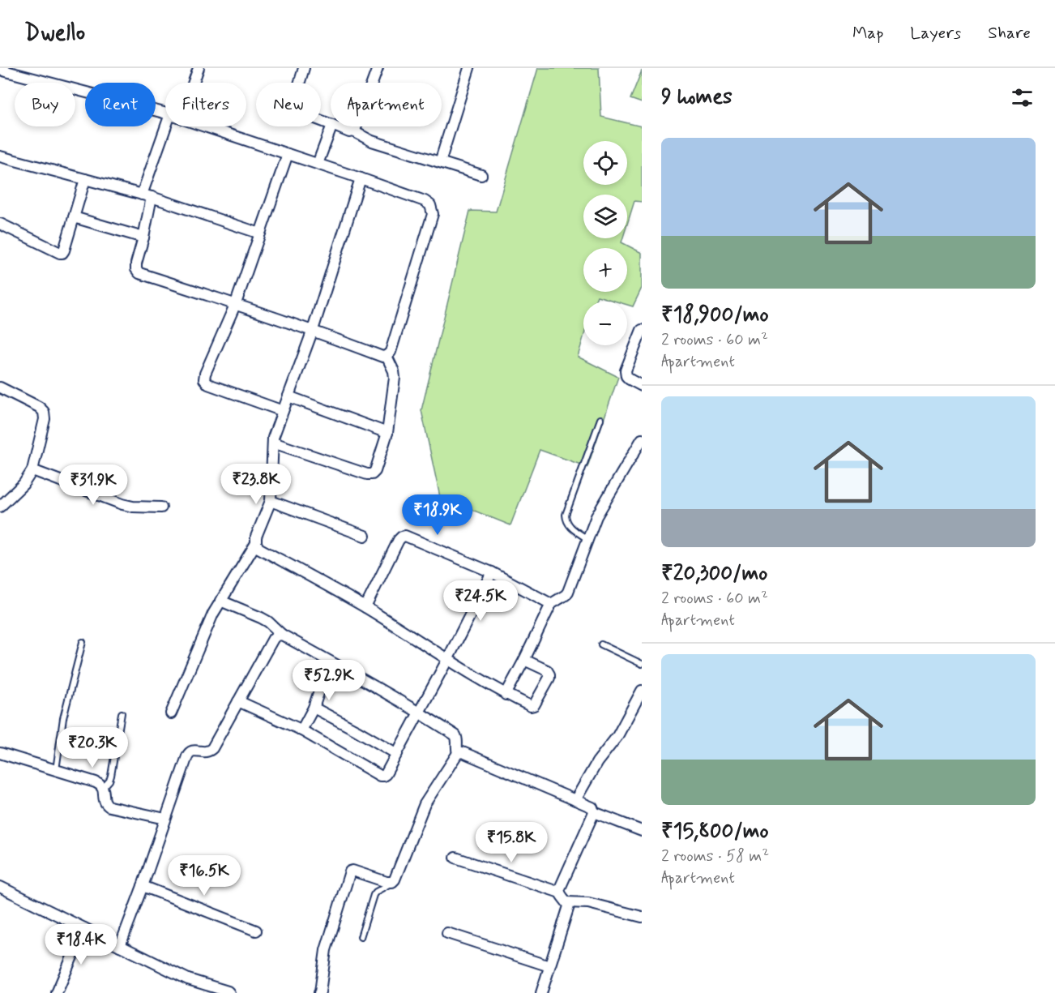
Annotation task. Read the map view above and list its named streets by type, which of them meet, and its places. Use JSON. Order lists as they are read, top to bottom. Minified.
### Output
{"page":{"header":"Dwello","nav":["Map","Layers","Share"],"heading":"9 homes","chip":["Buy","Rent","Filters","New","Apartment"],"list":[{"name":"₹18,900/mo","note":"2 rooms · 60 m² · Apartment"},{"name":"₹20,300/mo","note":"2 rooms · 60 m² · Apartment"},{"name":"₹15,800/mo","note":"2 rooms · 58 m² · Apartment"}],"map_buttons":["+","−"],"price":["₹23.8K","₹31.9K","₹18.9K","₹24.5K","₹52.9K","₹20.3K","₹15.8K","₹16.5K","₹18.4K"]}}
